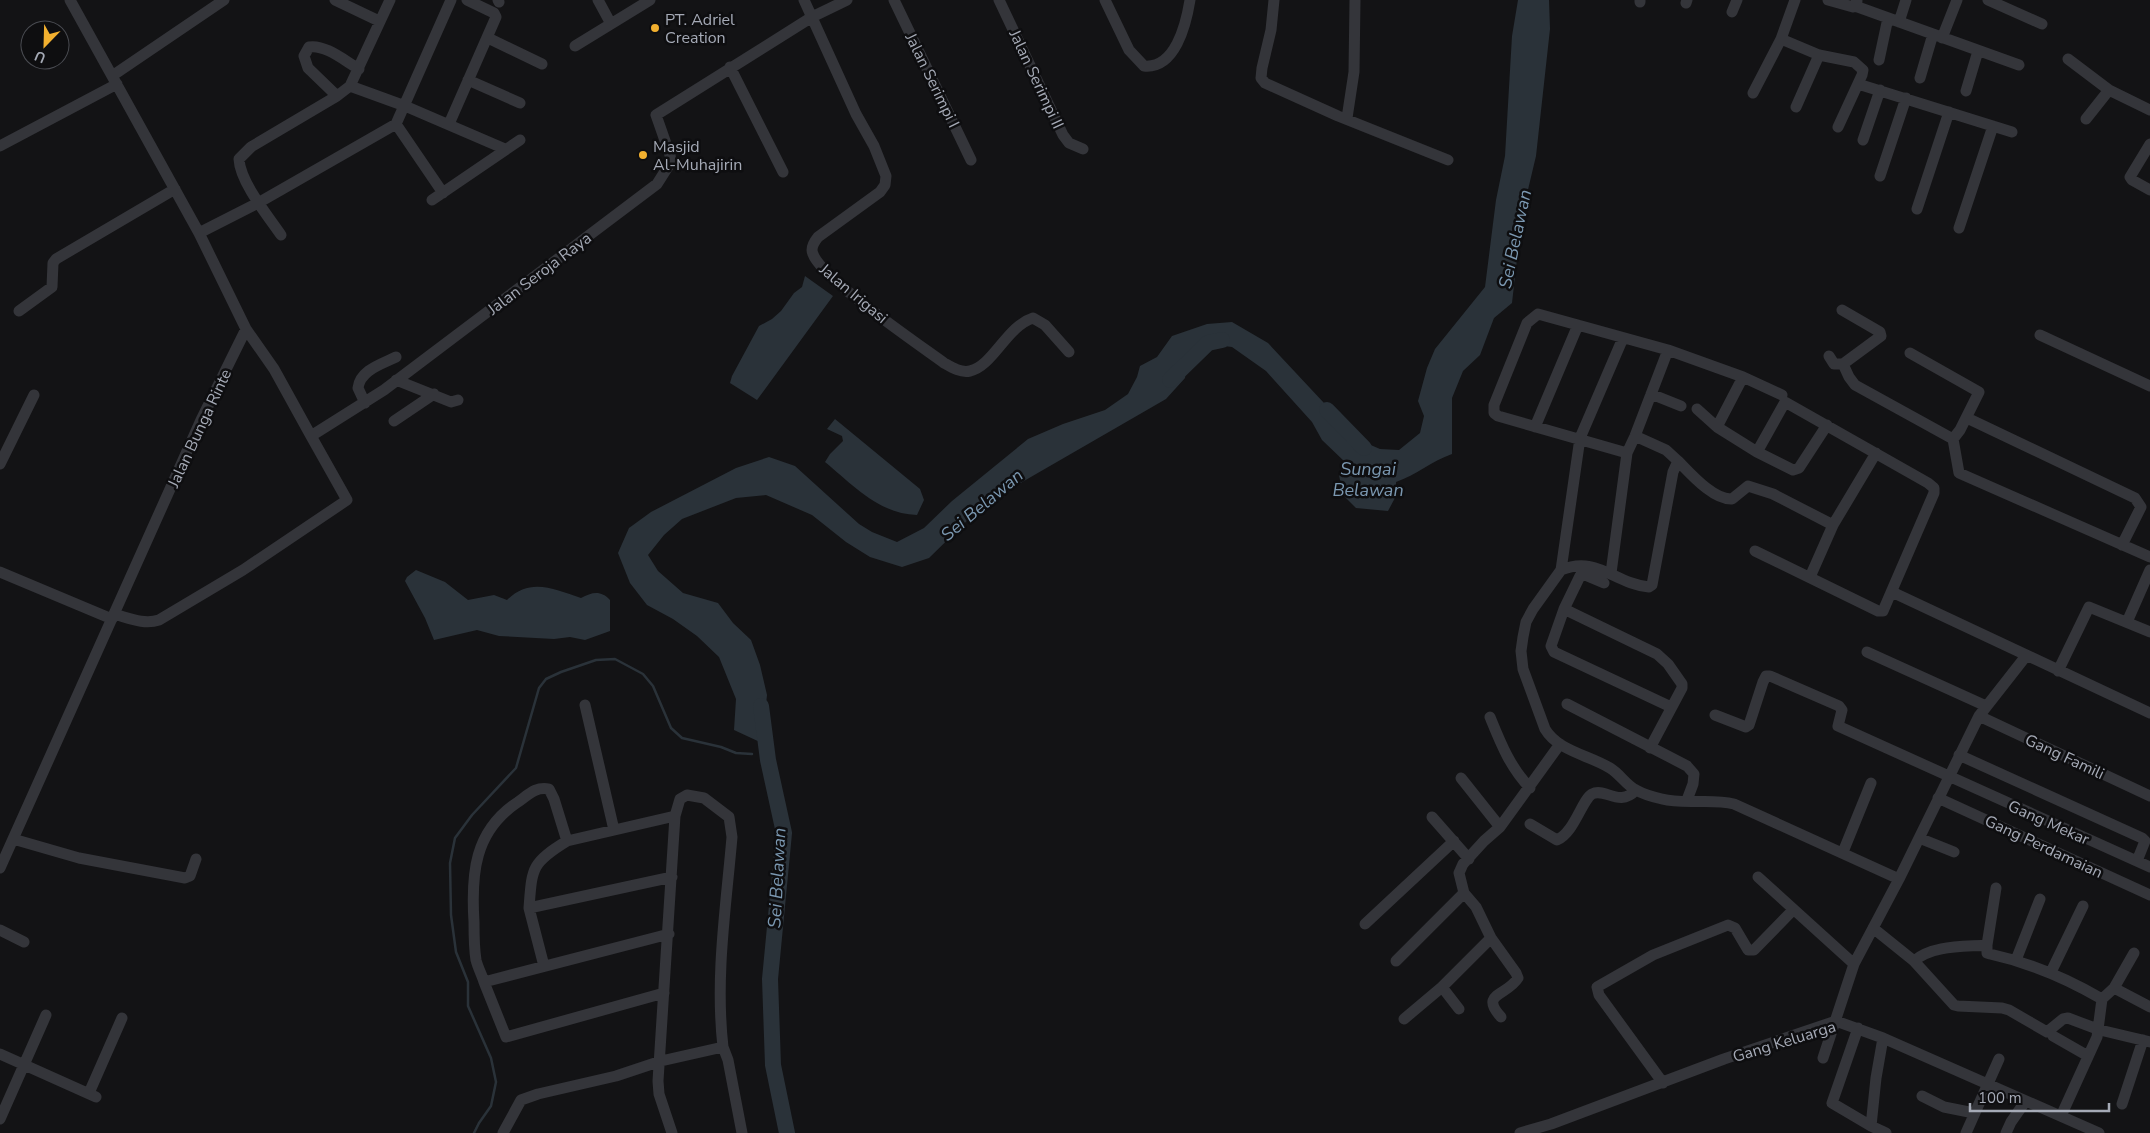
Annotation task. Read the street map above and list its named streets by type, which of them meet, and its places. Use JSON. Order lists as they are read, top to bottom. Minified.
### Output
{"streets":{"street":["Jalan Serimpi II","Jalan Serimpi I","Jalan Seroja Raya","Jalan Irigasi","Jalan Bunga Rinte","Gang Famili","Gang Mekar","Gang Perdamaian","Gang Keluarga"]},"crossings":[["Jalan Seroja Raya","Jalan Irigasi"]],"water":["Sei Belawan","Sungai Belawan"],"places":["PT. Adriel Creation","Masjid Al-Muhajirin"],"scale_bar":"100 m","north":"bottom left"}
